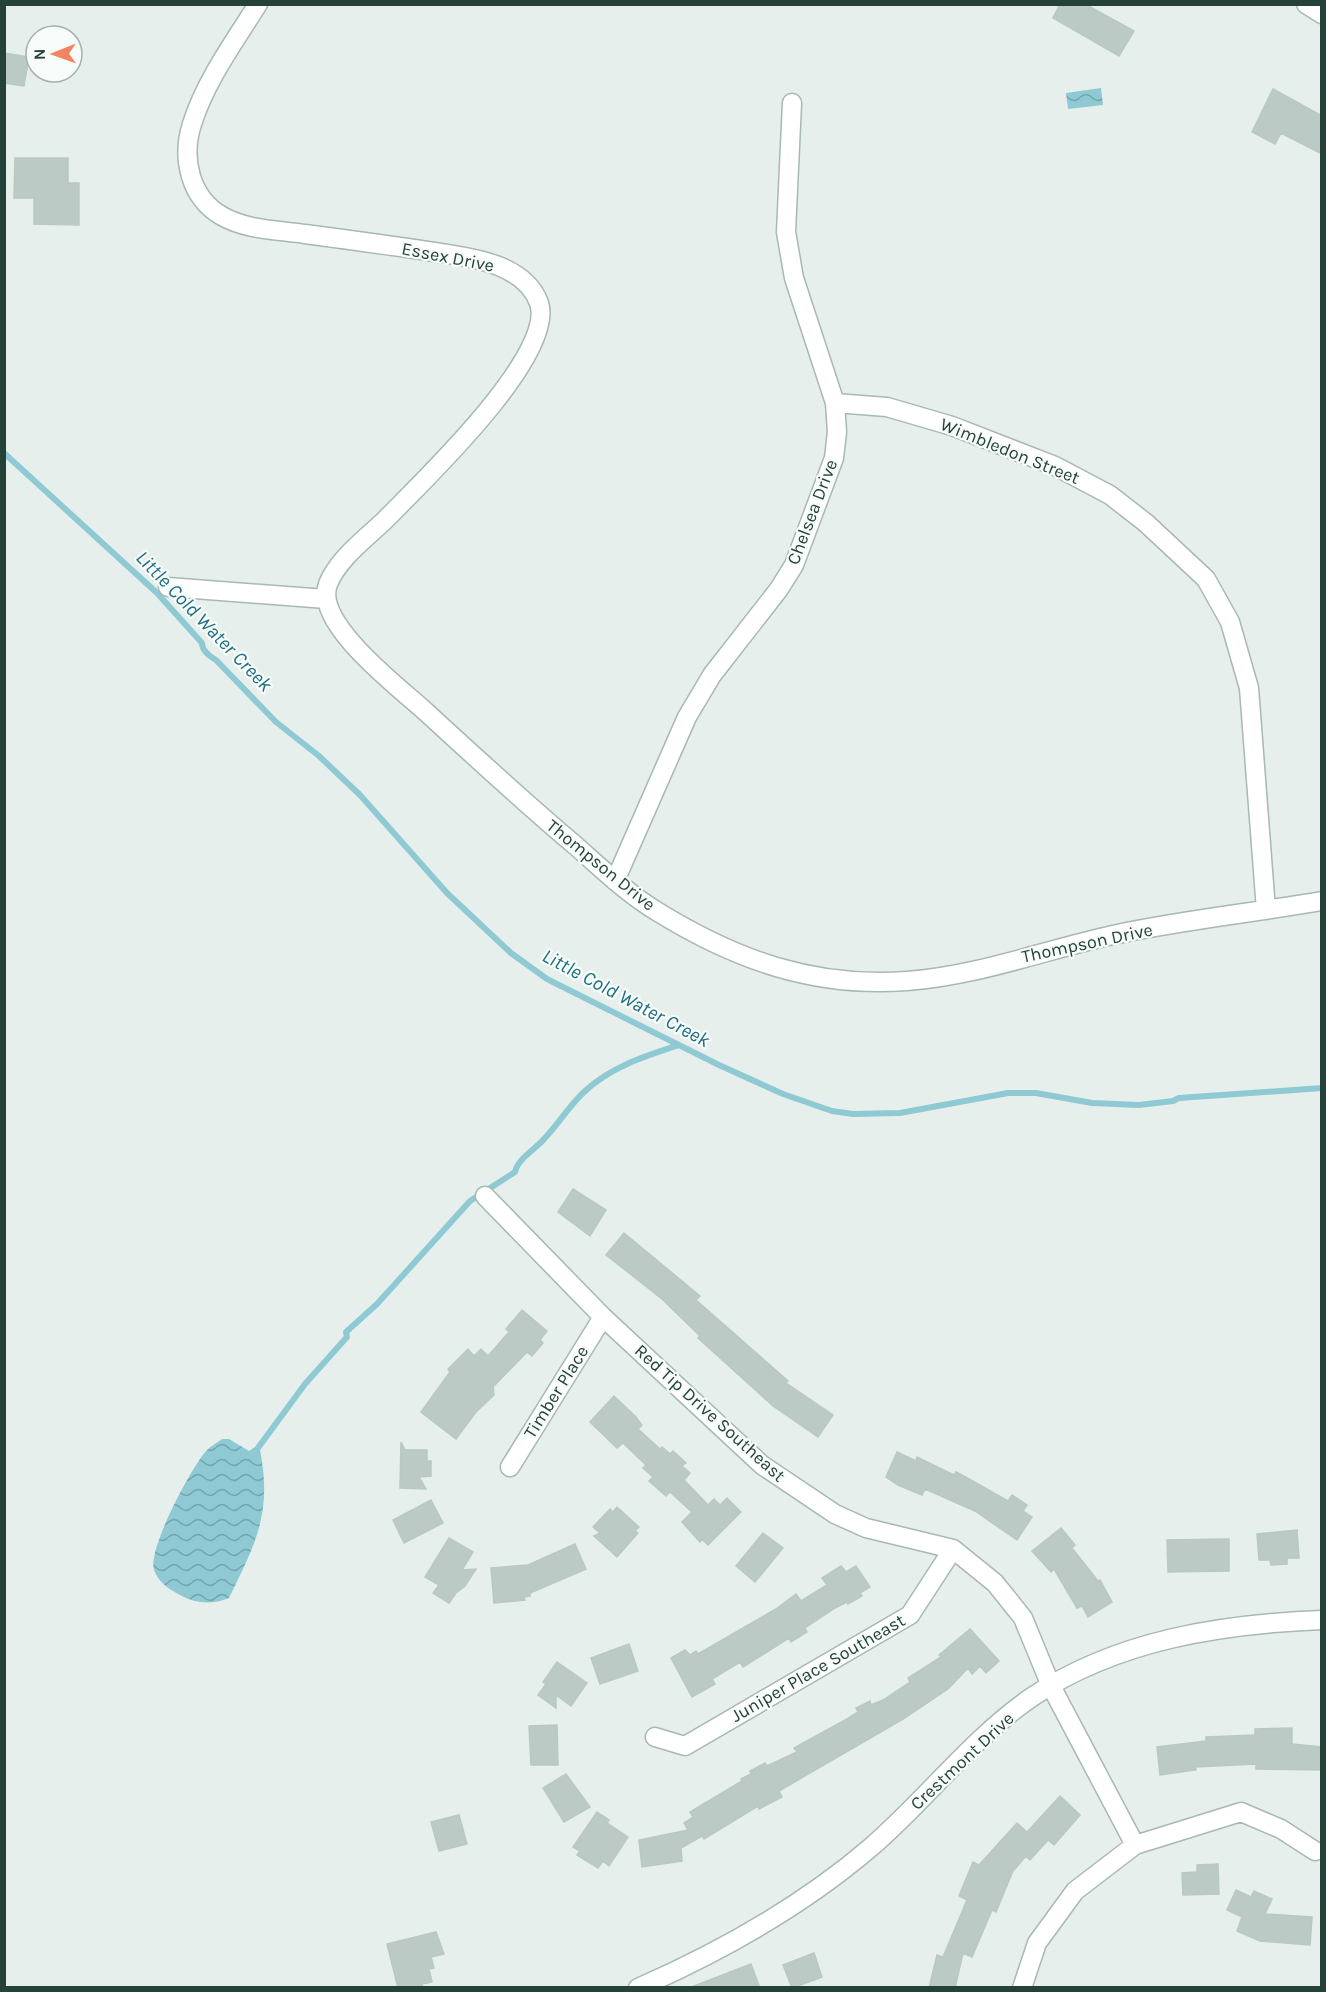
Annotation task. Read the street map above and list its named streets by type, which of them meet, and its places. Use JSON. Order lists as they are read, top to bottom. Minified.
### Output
{"streets":{"street":["Essex Drive","Wimbledon Street","Chelsea Drive","Thompson Drive","Timber Place","Red Tip Drive Southeast","Juniper Place Southeast","Crestmont Drive"]},"crossings":[["Essex Drive","Thompson Drive"],["Wimbledon Street","Chelsea Drive"],["Wimbledon Street","Thompson Drive"],["Chelsea Drive","Thompson Drive"],["Timber Place","Red Tip Drive Southeast"],["Red Tip Drive Southeast","Juniper Place Southeast"],["Red Tip Drive Southeast","Crestmont Drive"]],"water":["Little Cold Water Creek"],"north":"left"}
